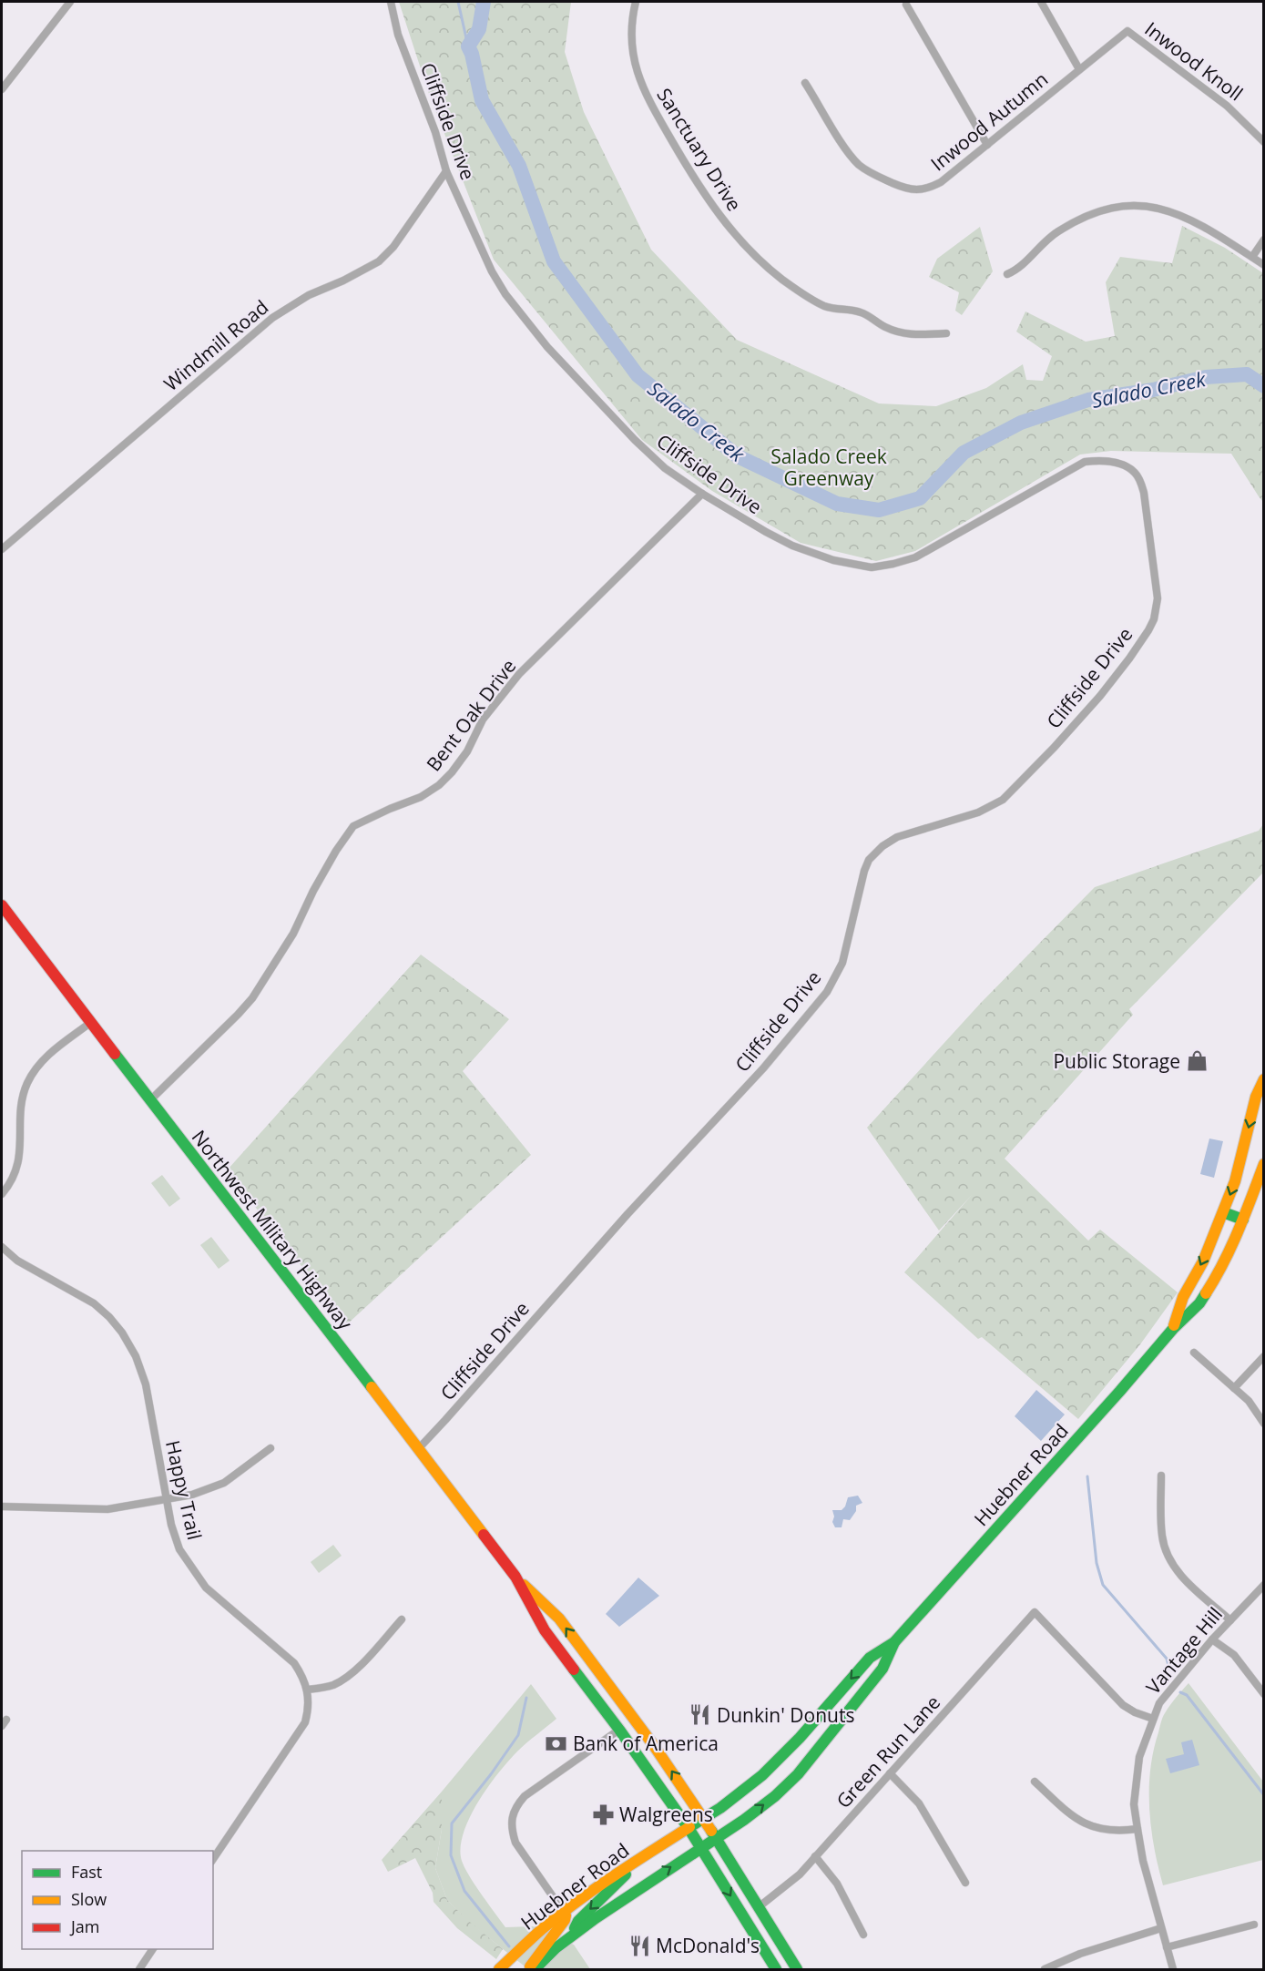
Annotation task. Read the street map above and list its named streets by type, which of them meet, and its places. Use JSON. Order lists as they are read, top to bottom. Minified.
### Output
{"streets":{"main road":["Northwest Military Highway","Huebner Road"],"street":["Inwood Knoll","Cliffside Drive","Inwood Autumn","Sanctuary Drive","Windmill Road","Bent Oak Drive","Happy Trail","Vantage Hill","Green Run Lane"]},"crossings":[["Inwood Knoll","Inwood Autumn"],["Cliffside Drive","Windmill Road"],["Cliffside Drive","Bent Oak Drive"],["Cliffside Drive","Northwest Military Highway"],["Bent Oak Drive","Northwest Military Highway"],["Northwest Military Highway","Huebner Road"],["Northwest Military Highway","Green Run Lane"],["Vantage Hill","Green Run Lane"]],"water":["Salado Creek"],"parks":["Salado Creek Greenway"],"places":{"shop":["Public Storage"],"restaurant":["Dunkin' Donuts","McDonald's"],"bank":["Bank of America"],"pharmacy":["Walgreens"]},"legend":["Fast","Slow","Jam"]}
